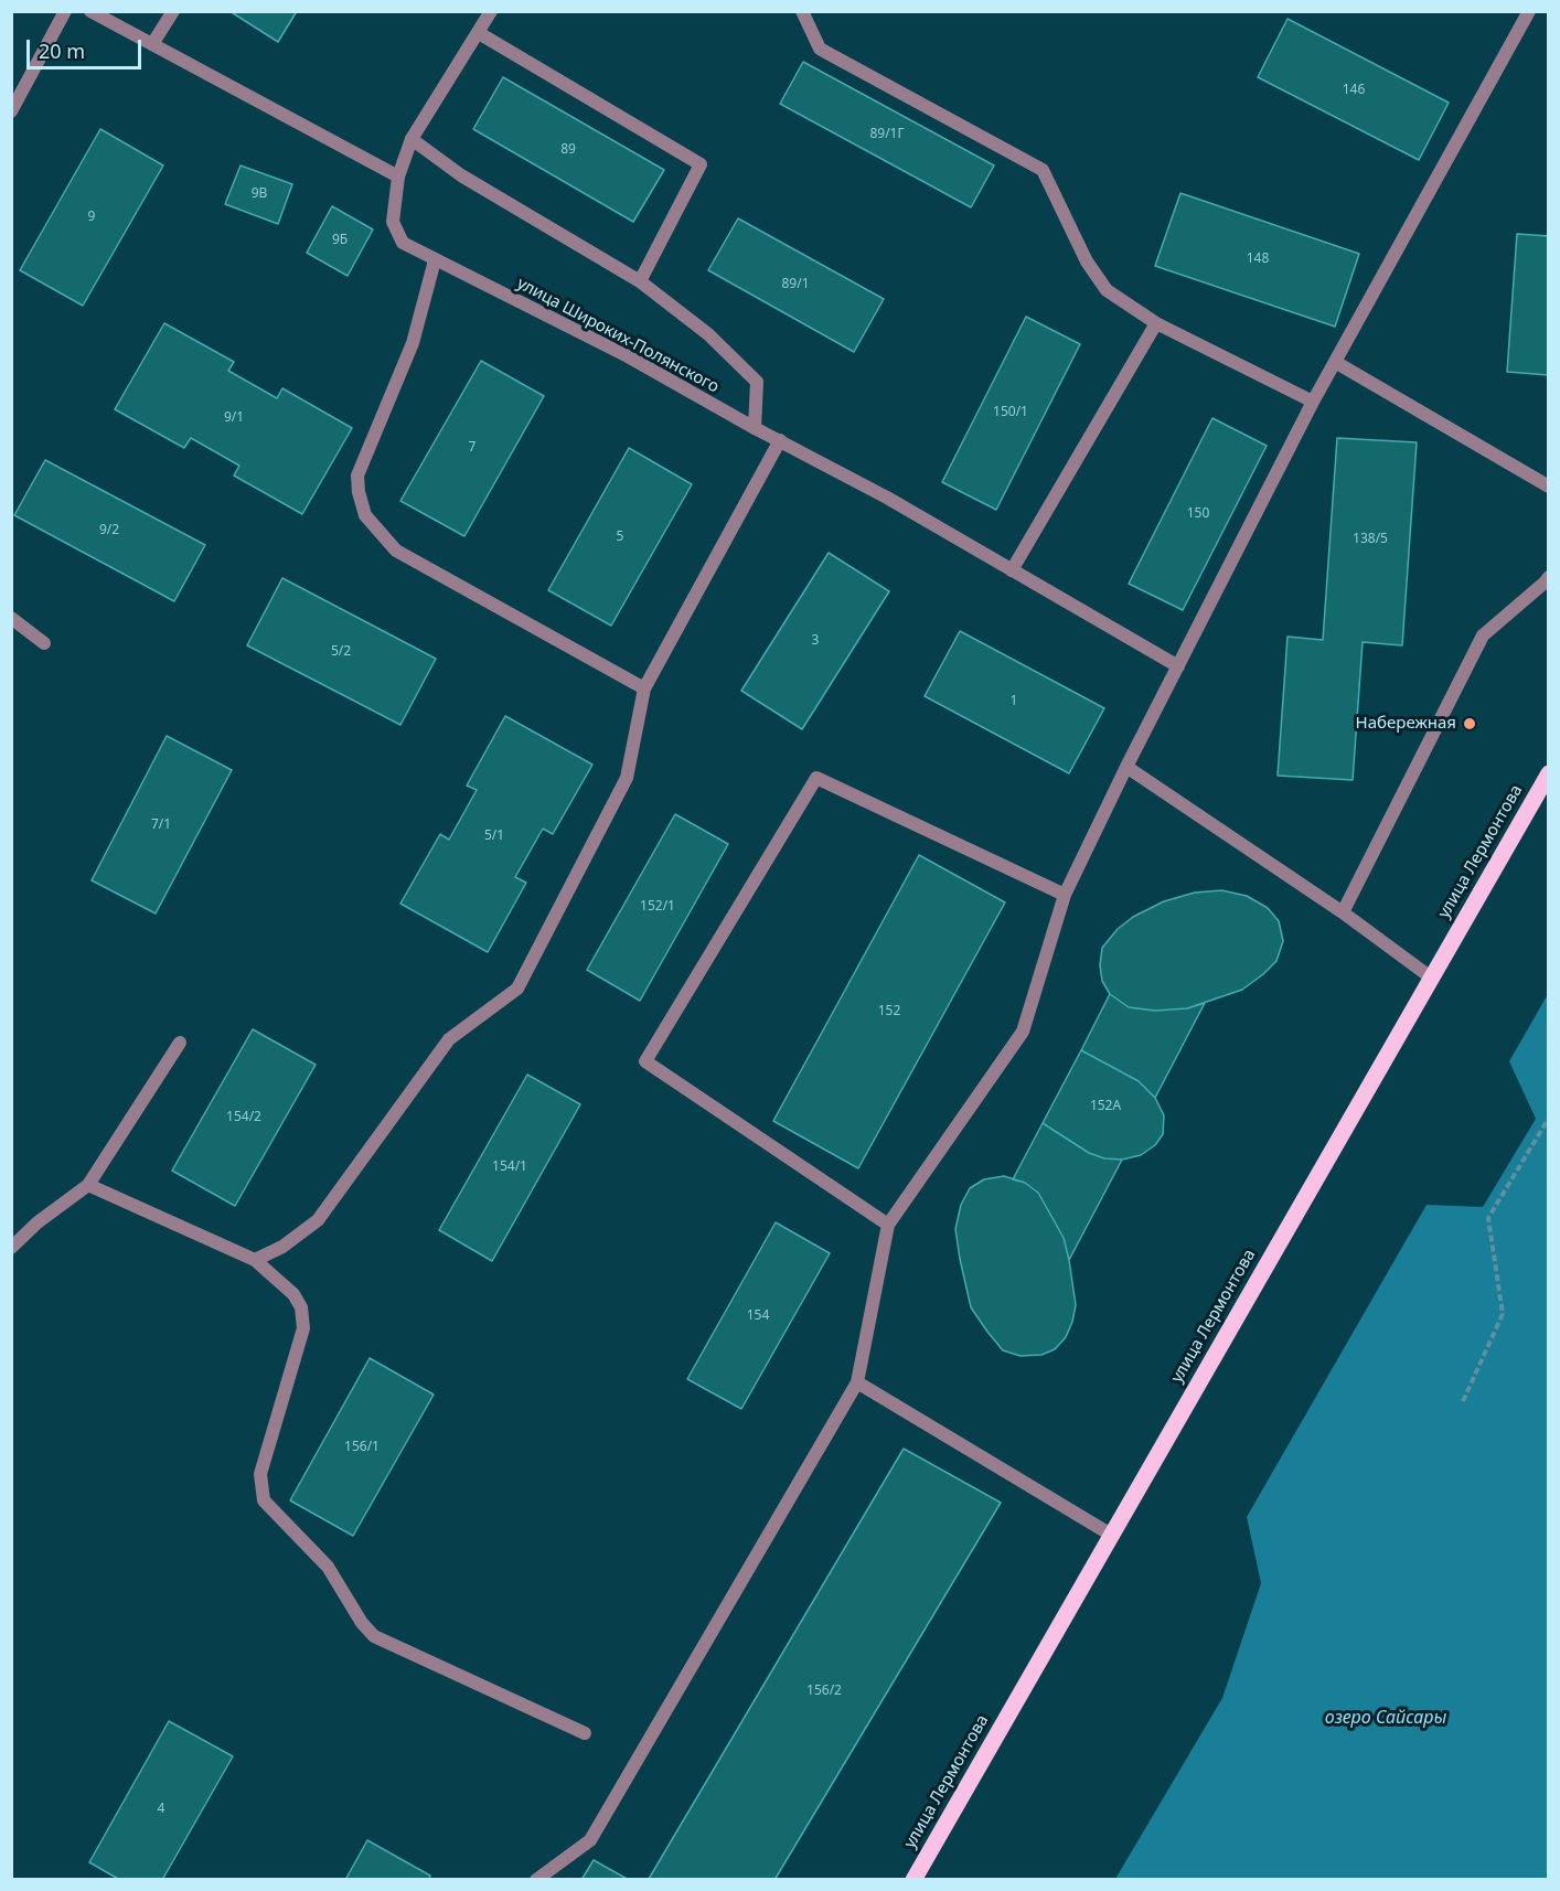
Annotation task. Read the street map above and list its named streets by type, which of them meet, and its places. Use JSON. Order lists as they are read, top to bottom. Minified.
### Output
{"streets":{"main road":["улица Лермонтова"],"street":["улица Широких-Полянского"]},"water":["озеро Сайсары"],"places":["Набережная"],"house_numbers":["146","89/1Г","89","9В","9","9Б","148","89/1","150/1","9/1","7","150","9/2","5","138/5","3","5/2","1","7/1","5/1","152/1","152","152А","154/2","154/1","154","156/1","156/2","4"],"scale_bar":"20 m"}
